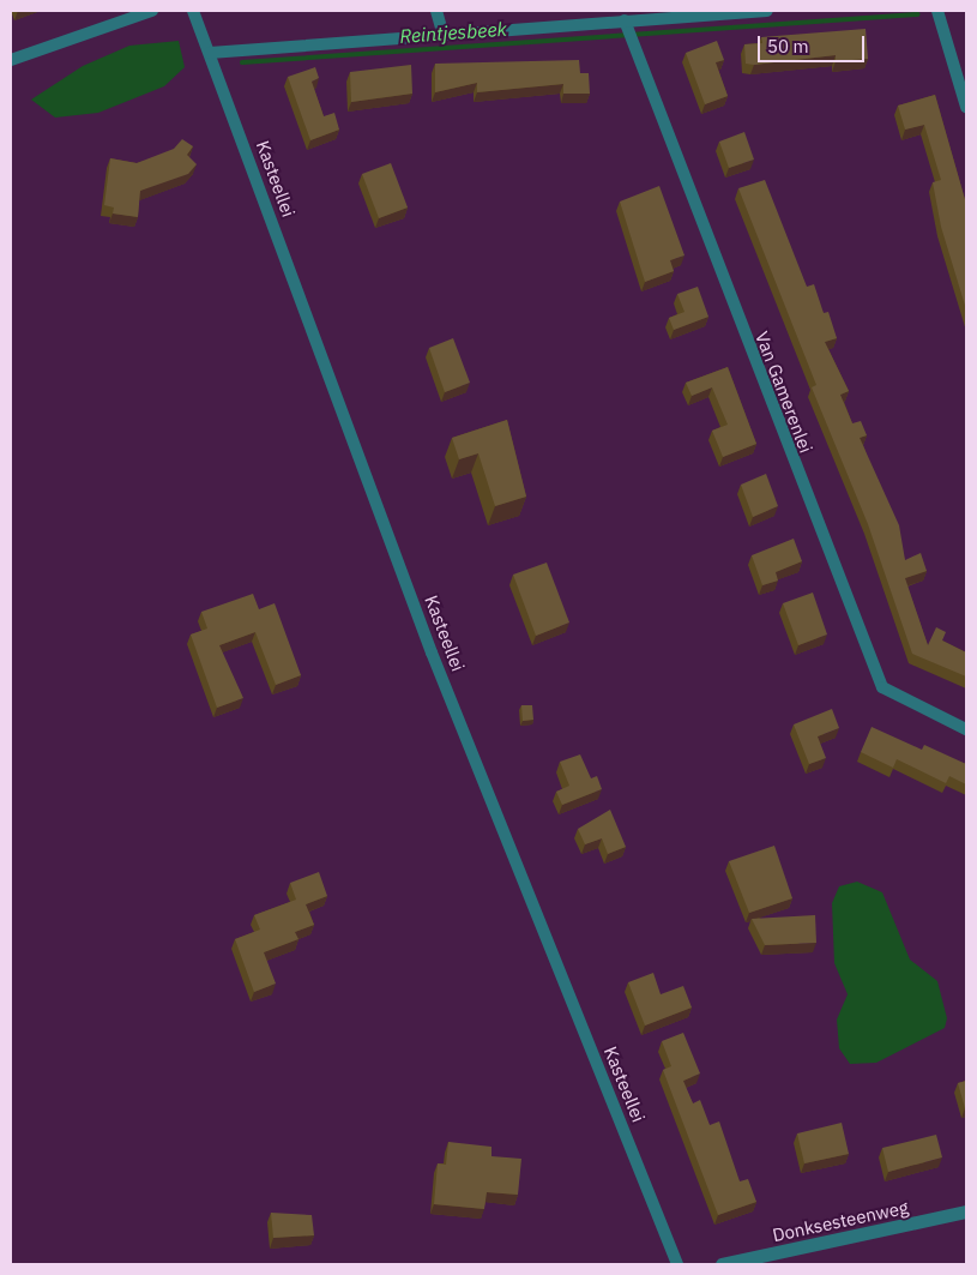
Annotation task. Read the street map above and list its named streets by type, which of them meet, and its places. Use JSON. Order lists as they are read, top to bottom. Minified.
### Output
{"streets":{"street":["Kasteellei","Van Gamerenlei","Donksesteenweg"]},"water":["Reintjesbeek"],"scale_bar":"50 m"}
